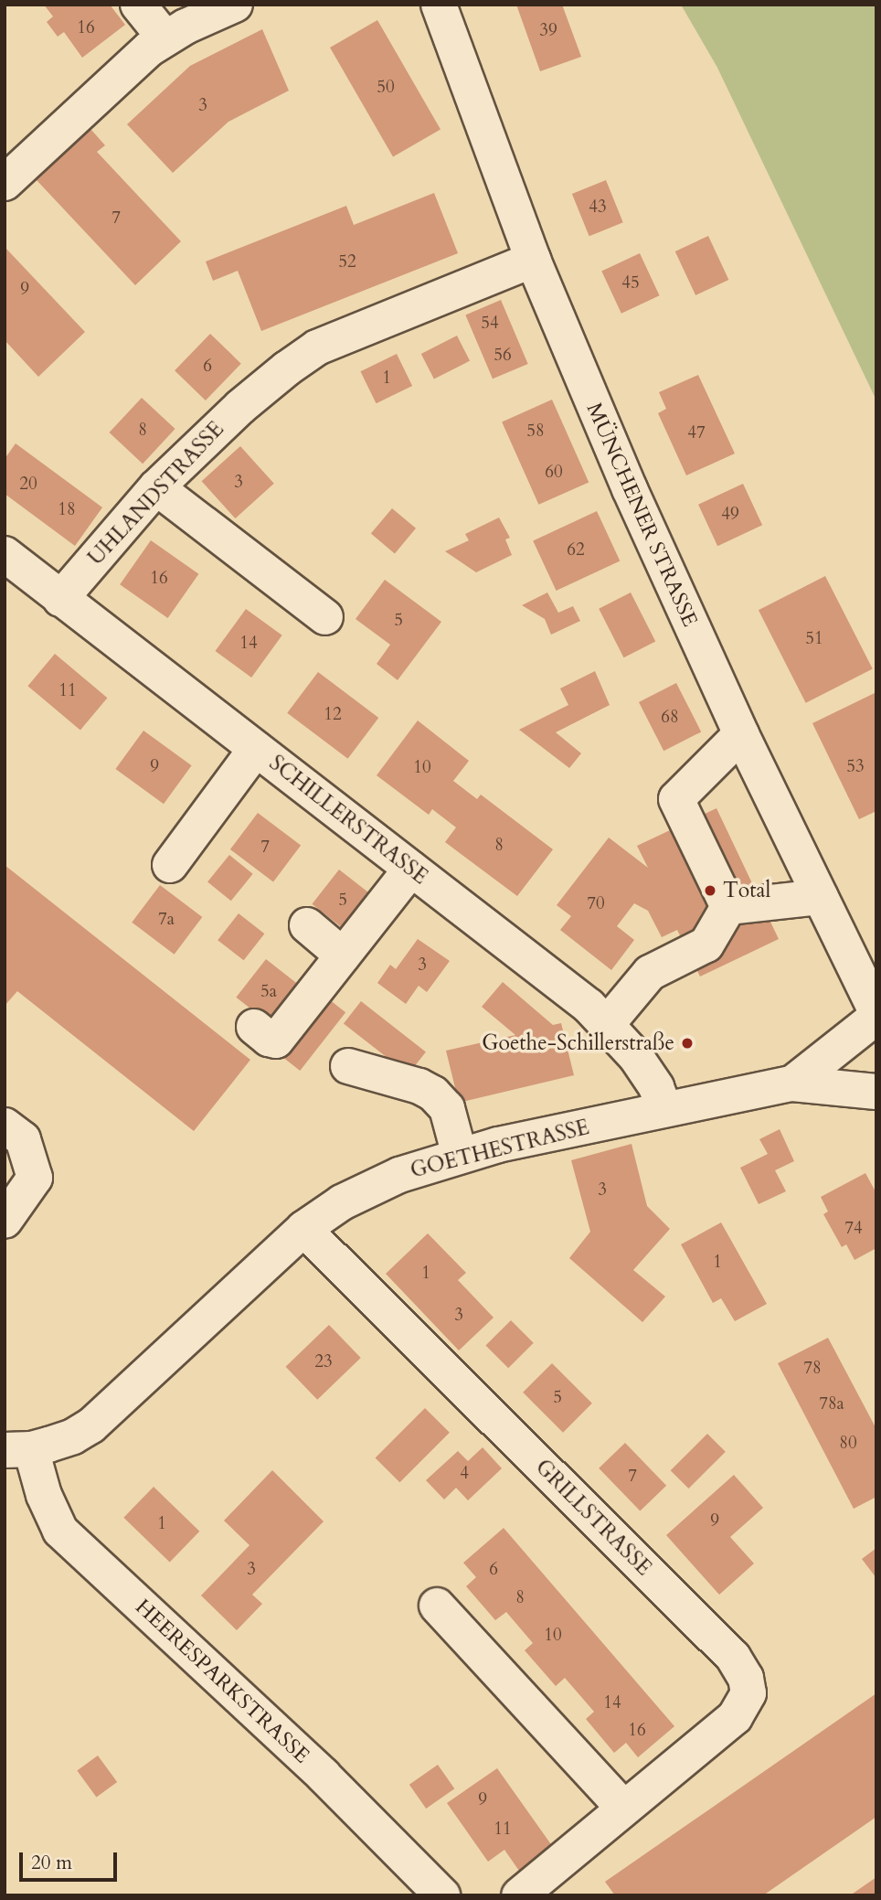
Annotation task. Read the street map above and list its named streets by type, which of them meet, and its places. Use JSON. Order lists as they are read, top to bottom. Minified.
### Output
{"streets":{"street":["UHLANDSTRASSE","MÜNCHENER STRASSE","SCHILLERSTRASSE","GOETHESTRASSE","GRILLSTRASSE","HEERESPARKSTRASSE"]},"crossings":[["UHLANDSTRASSE","MÜNCHENER STRASSE"],["UHLANDSTRASSE","SCHILLERSTRASSE"],["SCHILLERSTRASSE","GOETHESTRASSE"],["GOETHESTRASSE","GRILLSTRASSE"],["GOETHESTRASSE","HEERESPARKSTRASSE"]],"places":["Total","Goethe-Schillerstraße"],"house_numbers":["16","39","50","3","43","7","52","45","9","54","56","6","1","8","58","47","60","3","20","18","49","62","16","5","51","14","11","12","68","9","53","10","8","7","5","70","7a","3","5a","3","74","1","1","3","23","78","5","78a","80","4","7","9","1","3","6","8","10","14","16","9","11"],"scale_bar":"20 m"}
